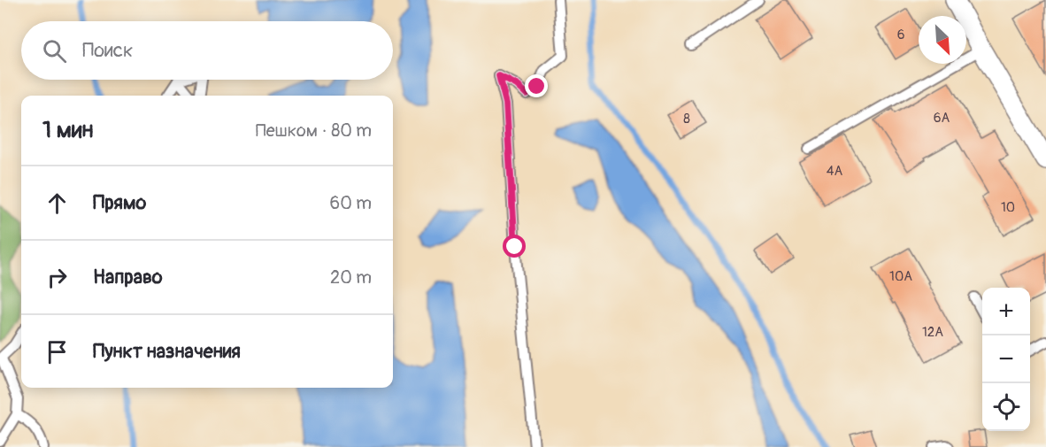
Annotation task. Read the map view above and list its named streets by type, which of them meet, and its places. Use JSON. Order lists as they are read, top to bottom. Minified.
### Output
{"house_numbers":["6","6А","8","4А","10","10А","12А"],"north":"bottom right","page":{"search":"Поиск","heading":["1 мин","Пешком · 80 m"],"list":[["Прямо","60 m"],["Направо","20 m"],"Пункт назначения"],"map_buttons":["+","−"]}}
